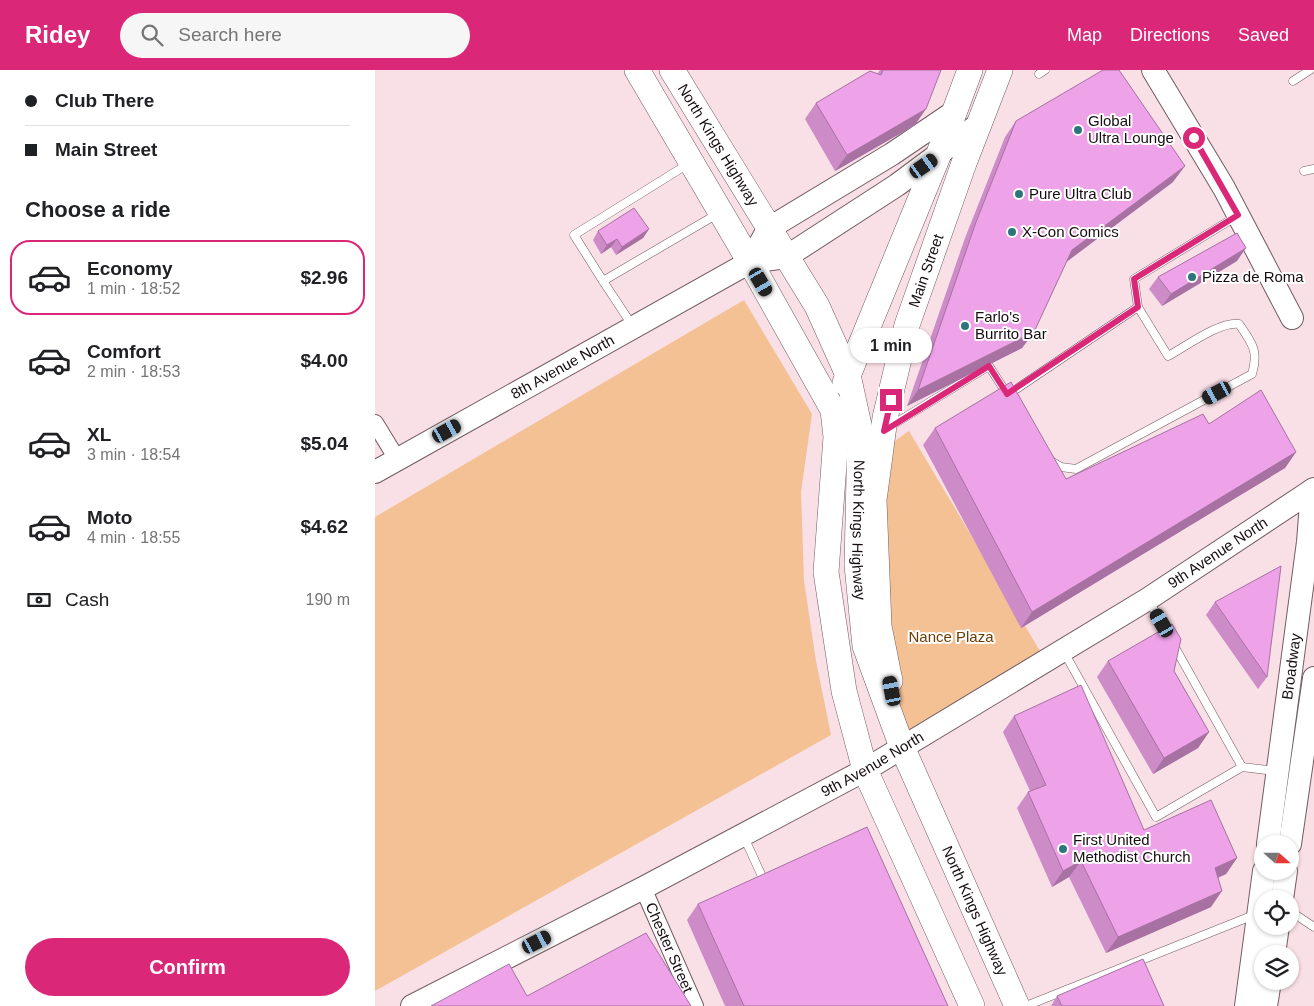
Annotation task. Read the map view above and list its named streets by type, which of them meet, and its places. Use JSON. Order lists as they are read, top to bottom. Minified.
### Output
{"streets":{"main road":["North Kings Highway","Main Street"],"street":["8th Avenue North","9th Avenue North","Broadway","Chester Street"]},"crossings":[["North Kings Highway","Main Street"],["North Kings Highway","8th Avenue North"],["North Kings Highway","9th Avenue North"],["Main Street","9th Avenue North"],["9th Avenue North","Broadway"],["9th Avenue North","Chester Street"]],"parks":["Nance Plaza"],"places":["Global Ultra Lounge","Pure Ultra Club","X-Con Comics","Pizza de Roma","Farlo's Burrito Bar","First United Methodist Church"],"north":"right","page":{"header":"Ridey","search":"Search here","nav":["Map","Directions","Saved"],"banner":["Club There","Main Street"],"heading":"Choose a ride","list":[{"name":"Economy","note":"1 min · 18:52","value":"$2.96"},{"name":"Comfort","note":"2 min · 18:53","value":"$4.00"},{"name":"XL","note":"3 min · 18:54","value":"$5.04"},{"name":"Moto","note":"4 min · 18:55","value":"$4.62"}],"bubble":"1 min","pay":["Cash","190 m"],"buttons":"Confirm"}}
